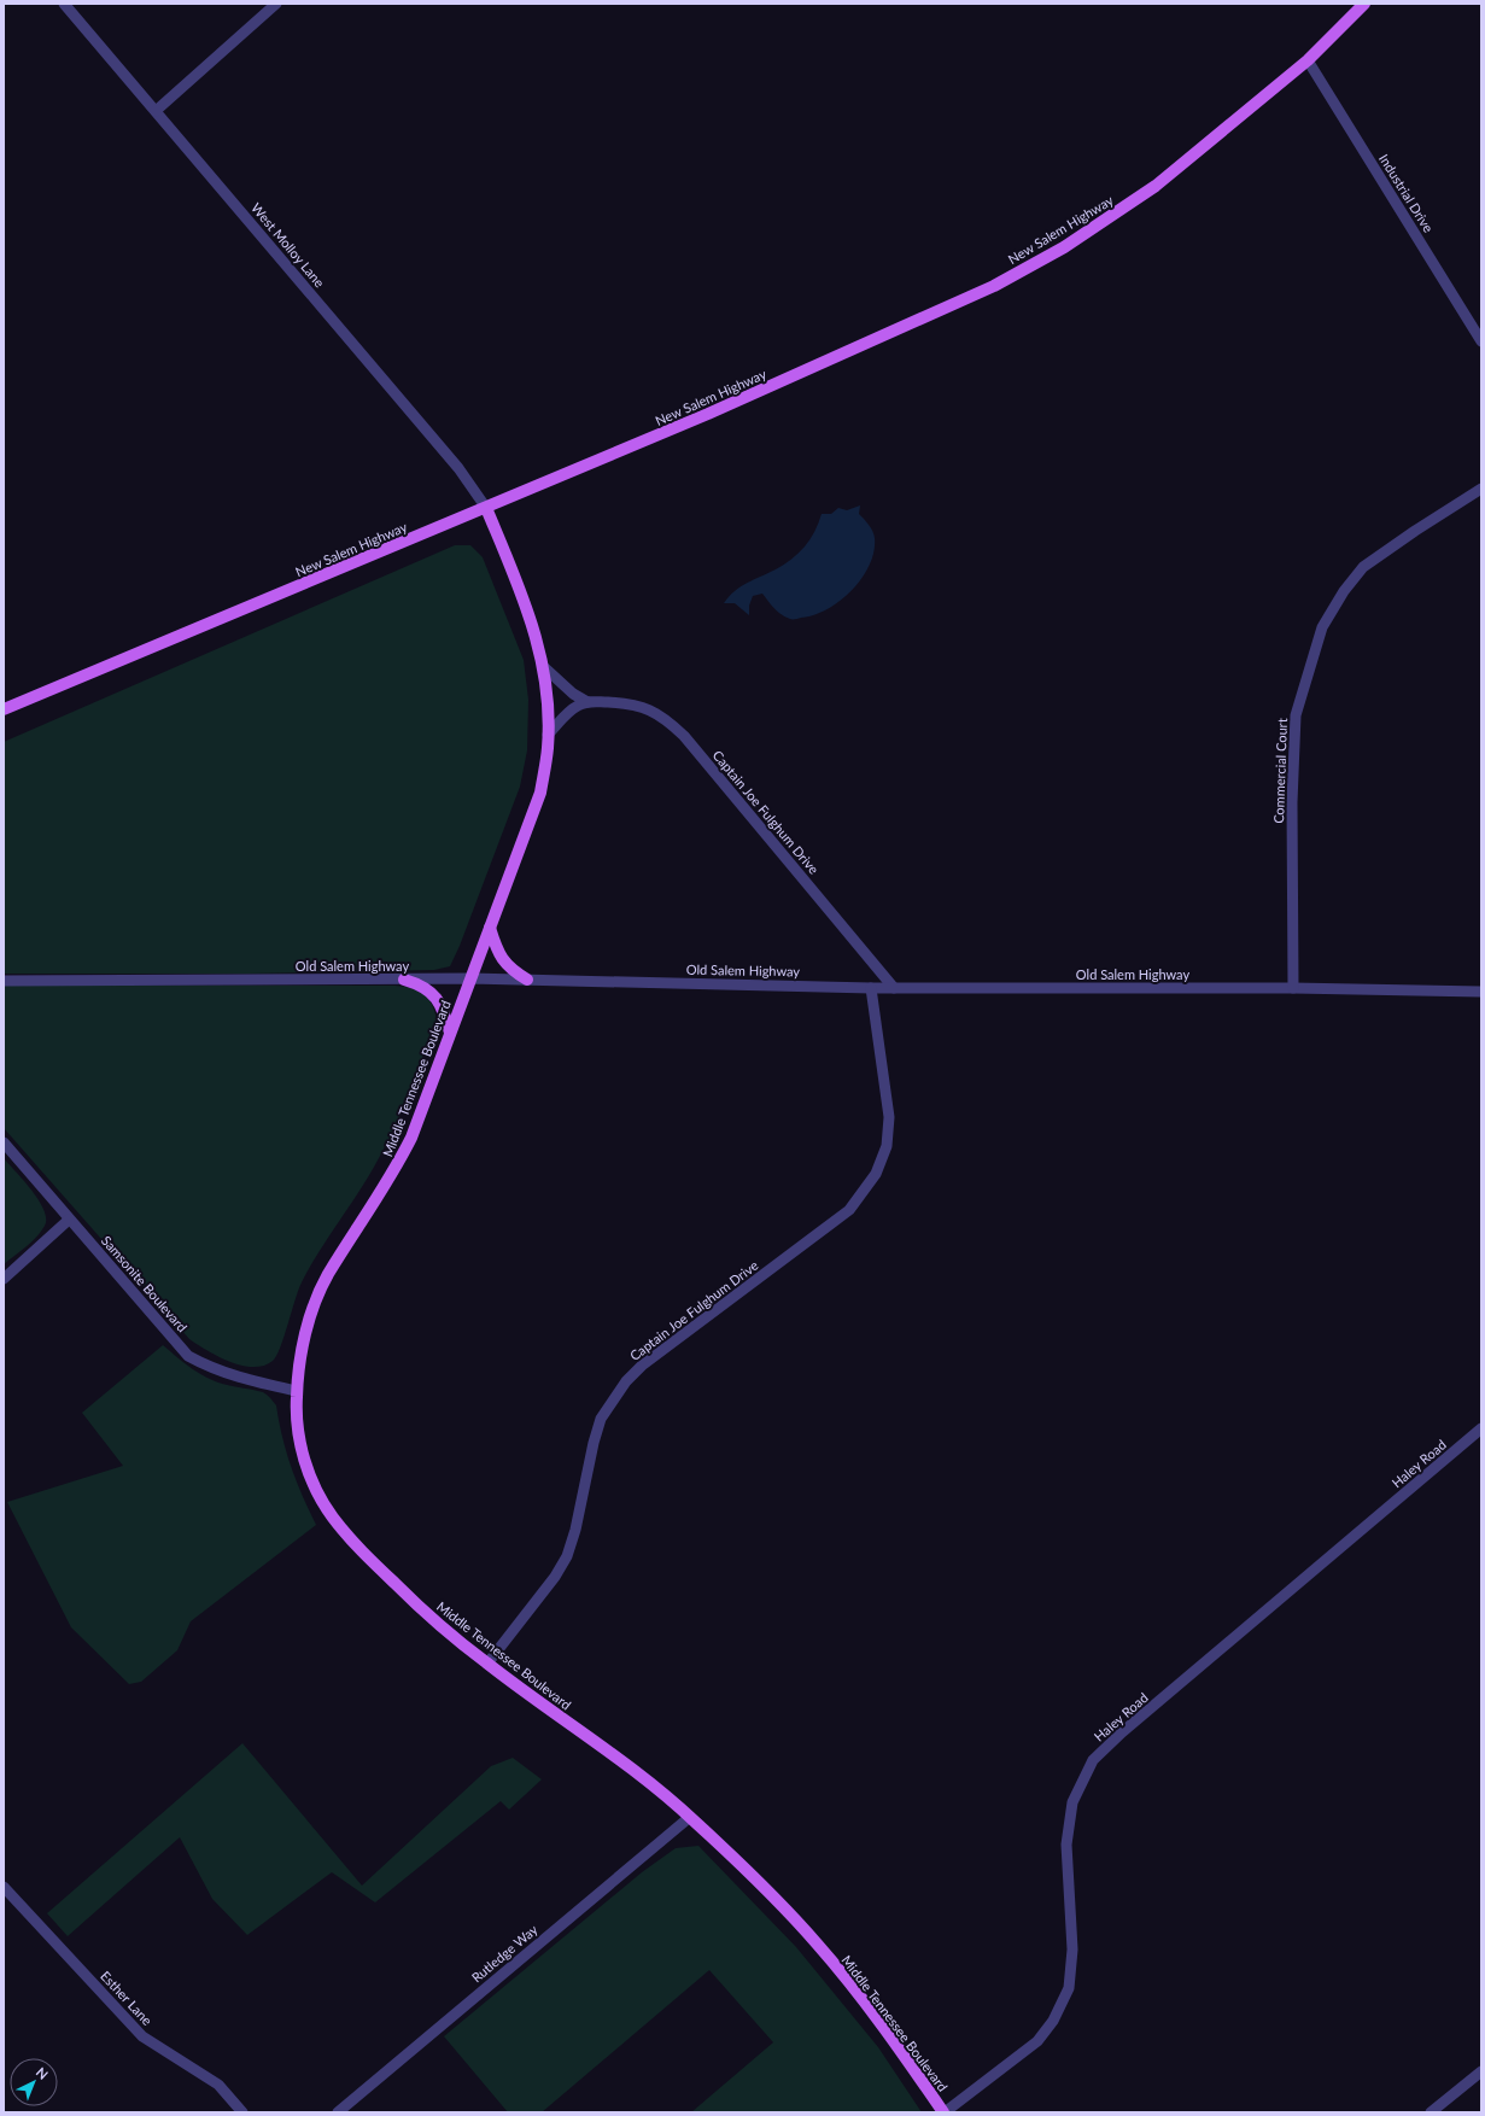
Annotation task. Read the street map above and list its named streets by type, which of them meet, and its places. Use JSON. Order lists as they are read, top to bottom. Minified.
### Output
{"streets":{"main road":["New Salem Highway","Middle Tennessee Boulevard"],"street":["Industrial Drive","West Molloy Lane","Commercial Court","Captain Joe Fulghum Drive","Old Salem Highway","Samsonite Boulevard","Haley Road","Rutledge Way","Esther Lane"]},"crossings":[["Industrial Drive","New Salem Highway"],["New Salem Highway","West Molloy Lane"],["New Salem Highway","Middle Tennessee Boulevard"],["West Molloy Lane","Middle Tennessee Boulevard"],["Commercial Court","Old Salem Highway"],["Captain Joe Fulghum Drive","Old Salem Highway"],["Captain Joe Fulghum Drive","Middle Tennessee Boulevard"],["Old Salem Highway","Middle Tennessee Boulevard"],["Middle Tennessee Boulevard","Samsonite Boulevard"],["Middle Tennessee Boulevard","Haley Road"],["Middle Tennessee Boulevard","Rutledge Way"]],"north":"top right"}
